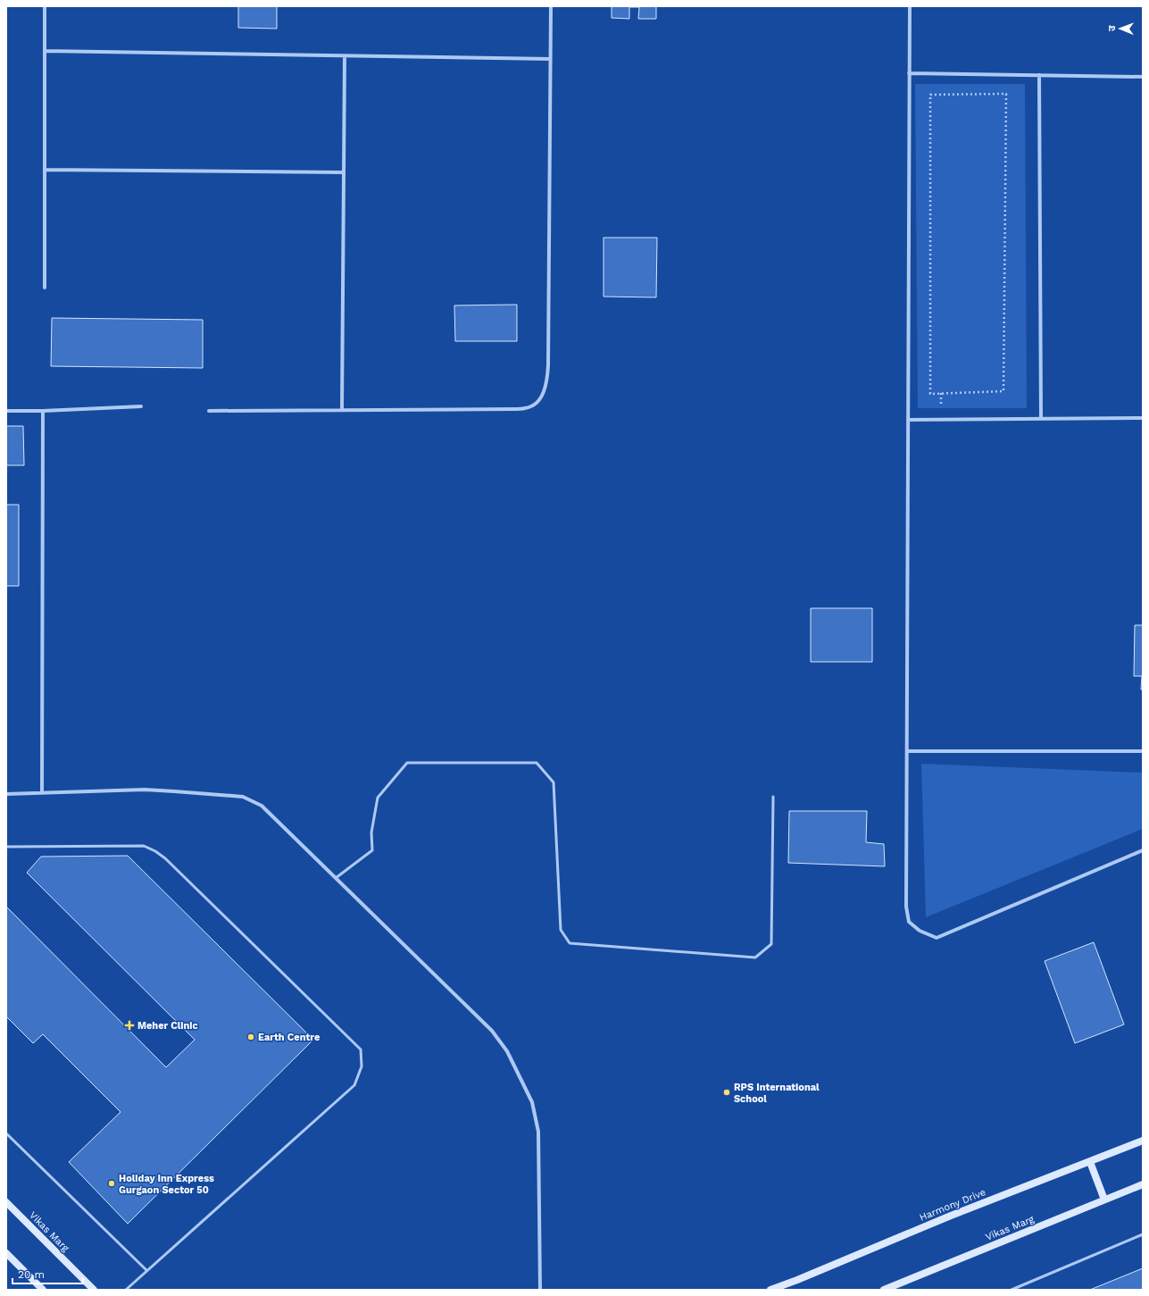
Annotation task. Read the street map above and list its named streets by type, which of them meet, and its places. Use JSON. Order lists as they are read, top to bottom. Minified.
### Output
{"streets":{"main road":["Harmony Drive","Vikas Marg"]},"places":{"health":["Meher Clinic"],"other":["Earth Centre","RPS International School","Holiday Inn Express Gurgaon Sector 50"]},"scale_bar":"20 m","north":"left"}
